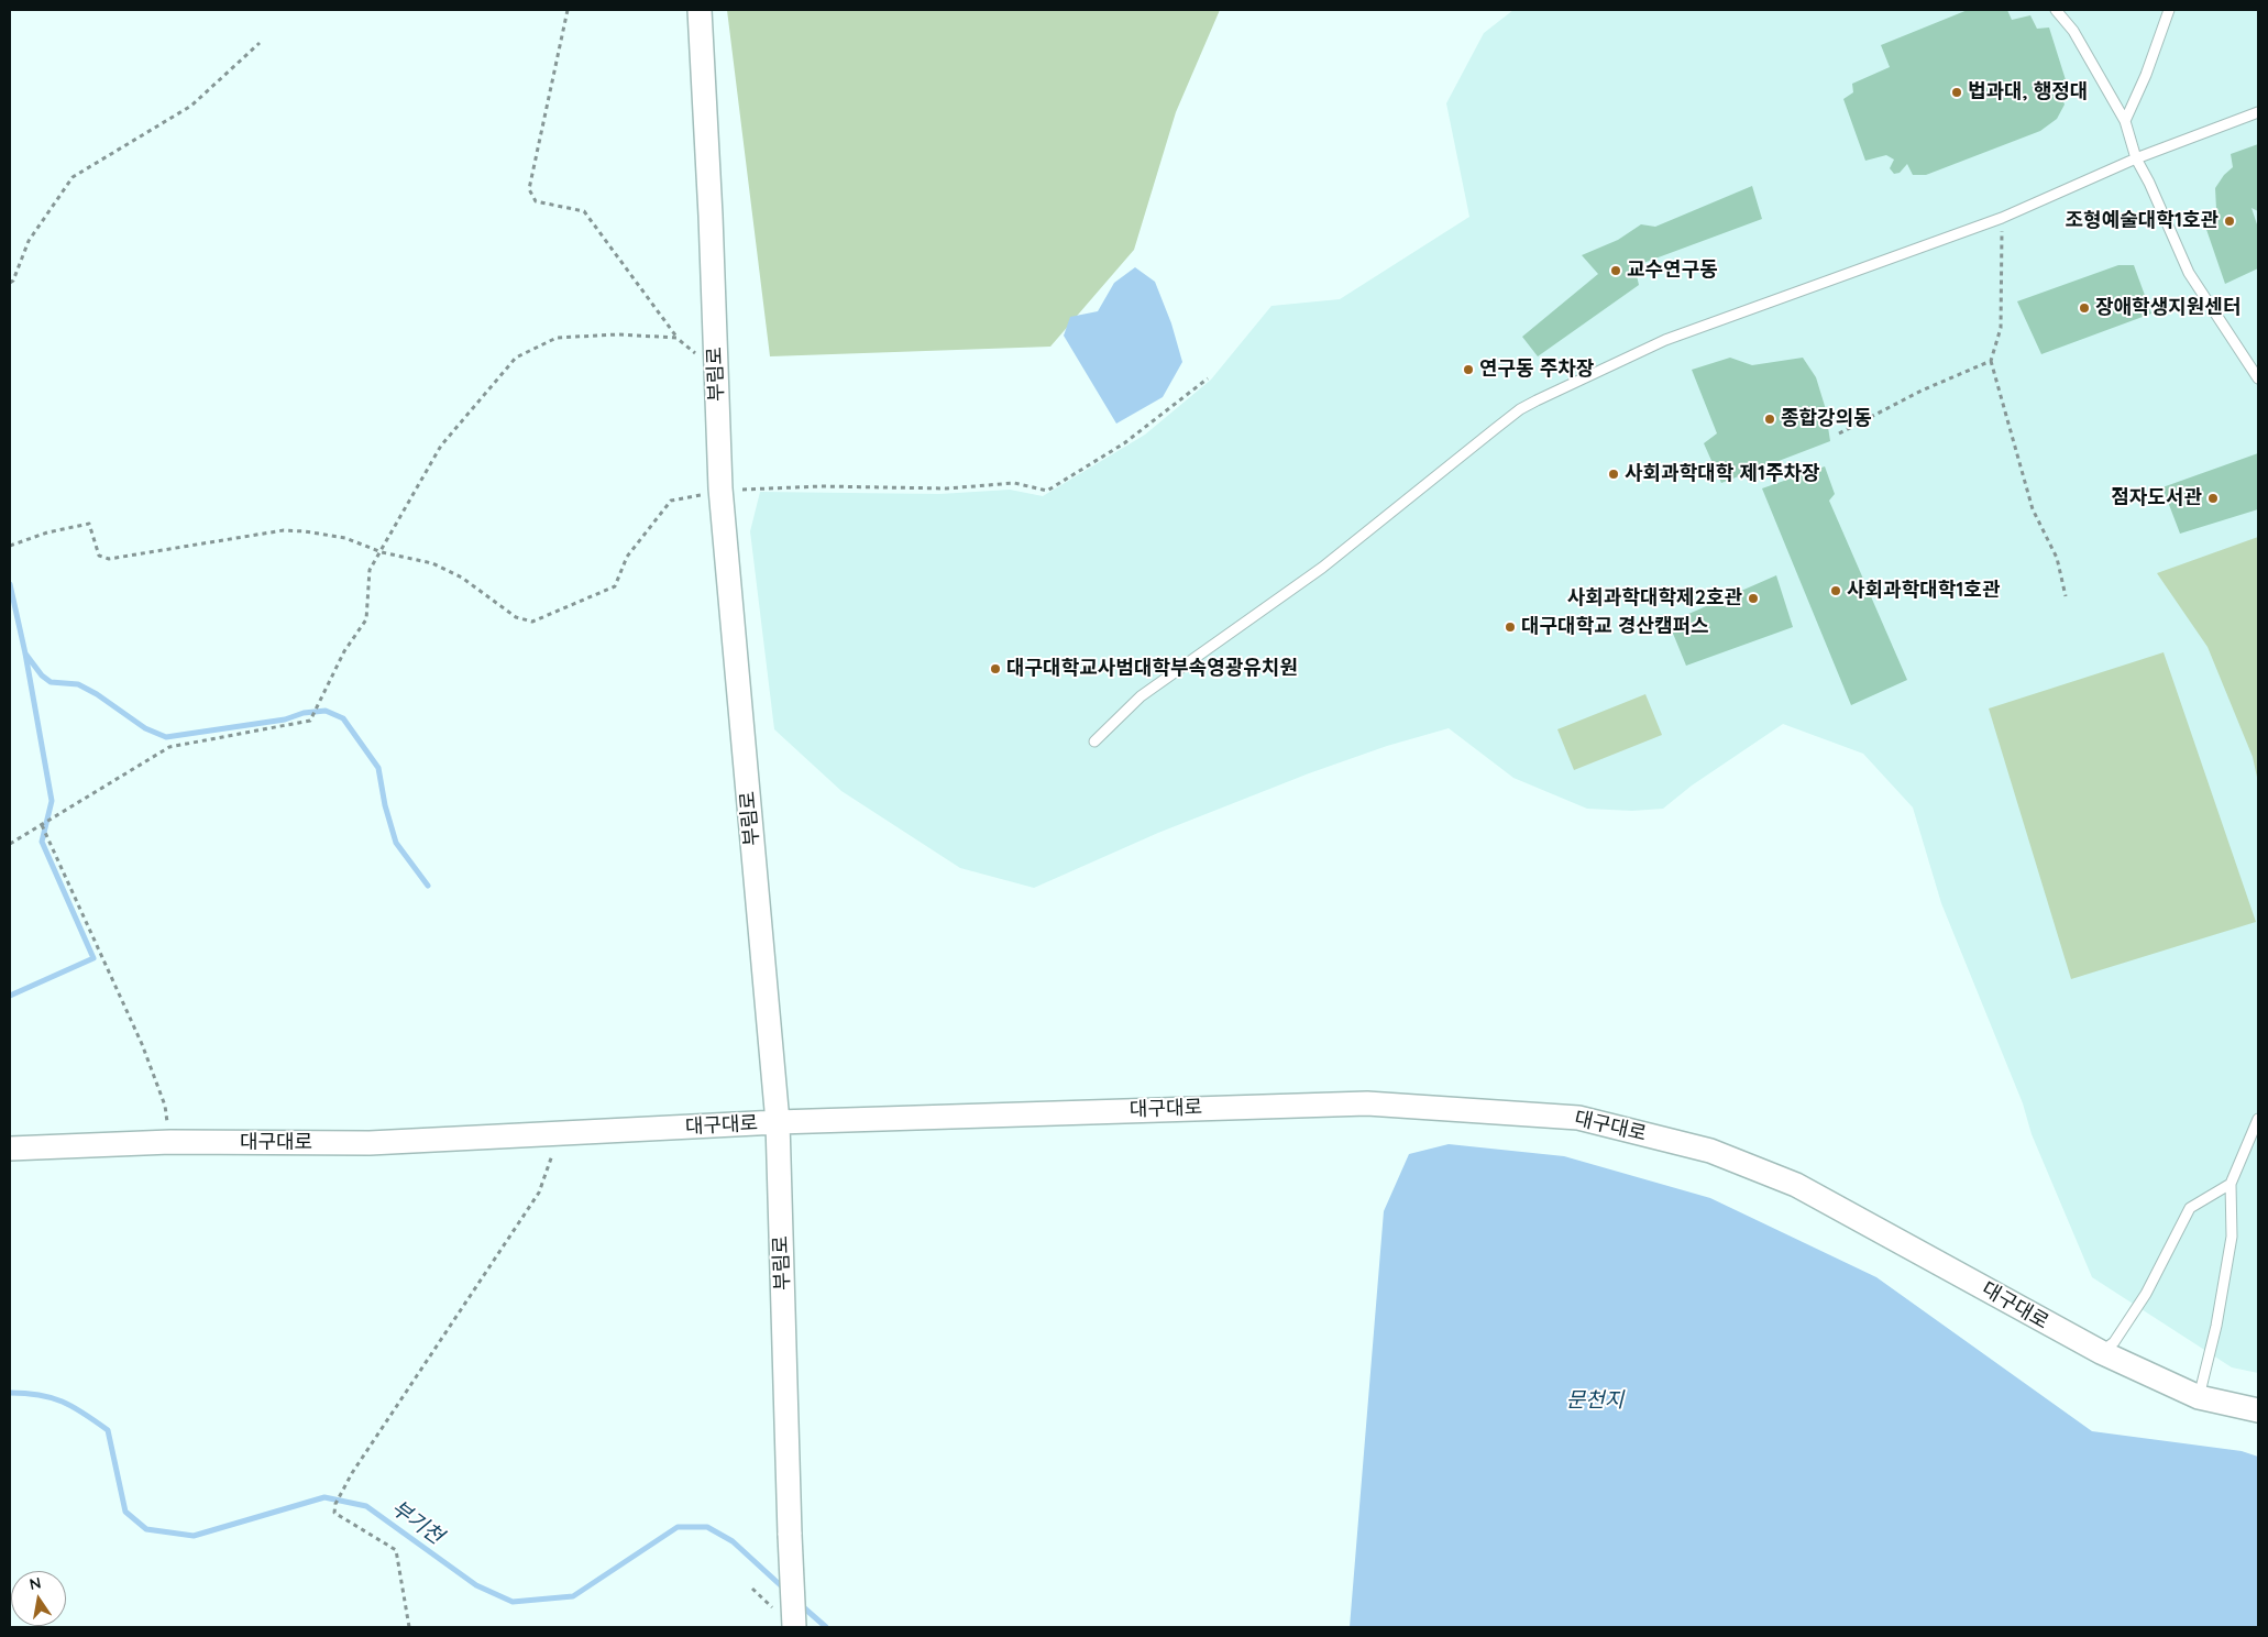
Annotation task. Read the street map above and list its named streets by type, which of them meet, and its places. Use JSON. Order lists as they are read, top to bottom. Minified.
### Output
{"streets":{"street":["부림로","대구대로"]},"crossings":[["부림로","대구대로"]],"water":["문천지","부기천"],"places":["법과대, 행정대","조형예술대학1호관","교수연구동","장애학생지원센터","연구동 주차장","종합강의동","사회과학대학 제1주차장","점자도서관","사회과학대학1호관","사회과학대학제2호관","대구대학교 경산캠퍼스","대구대학교사범대학부속영광유치원"],"north":"top"}
